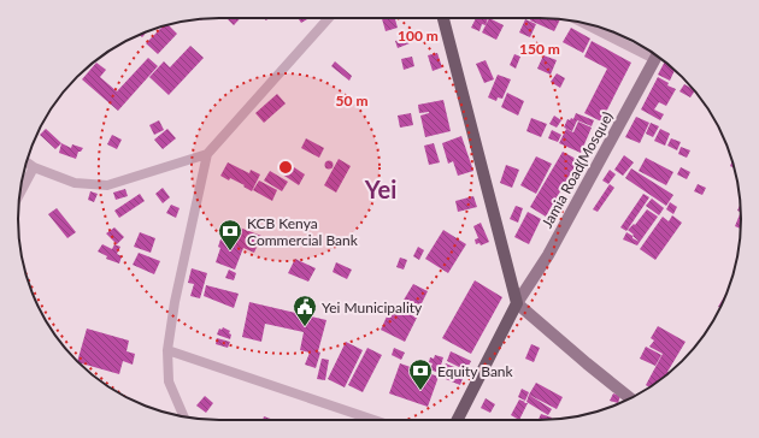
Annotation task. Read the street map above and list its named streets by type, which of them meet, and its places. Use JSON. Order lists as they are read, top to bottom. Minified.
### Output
{"streets":{"street":["Jamia Road(Mosque)"]},"districts":["Yei"],"places":{"bank":["KCB Kenya Commercial Bank","Equity Bank"],"public building":["Yei Municipality"]},"rings":["100 m","150 m","50 m"]}
